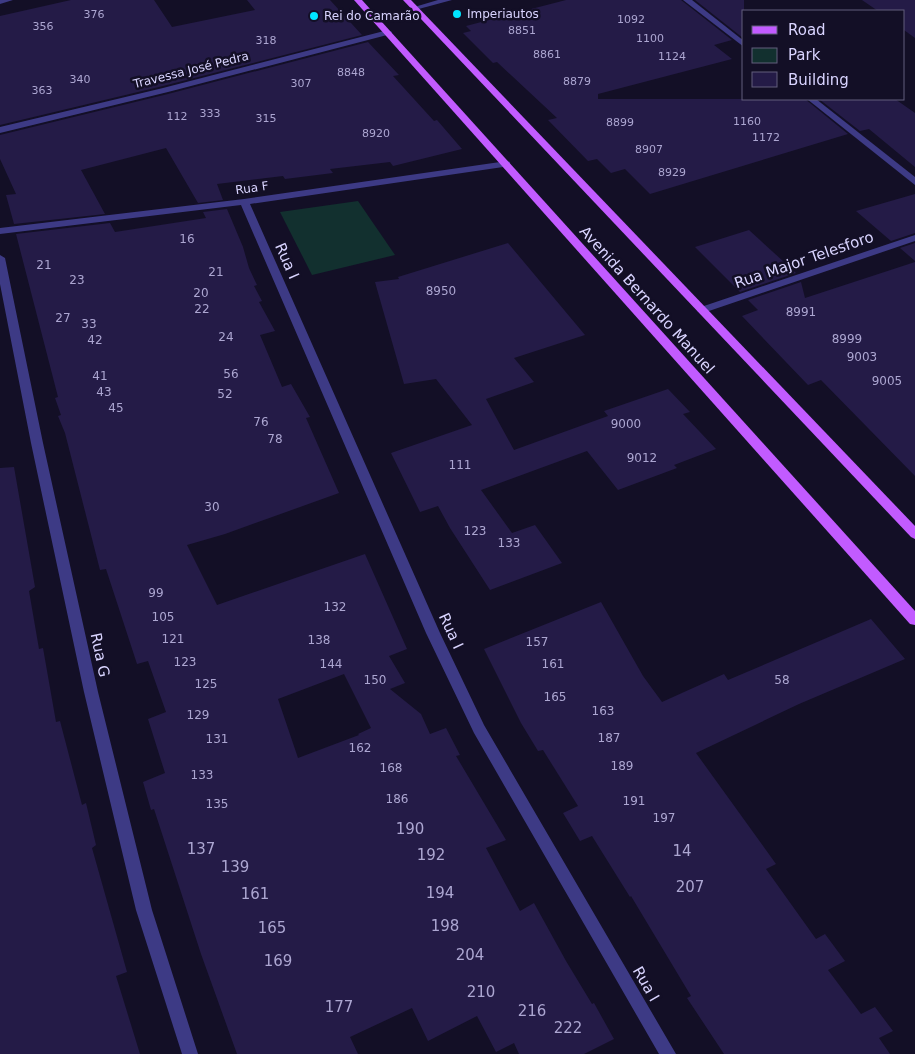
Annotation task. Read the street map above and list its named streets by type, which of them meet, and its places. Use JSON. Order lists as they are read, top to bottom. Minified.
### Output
{"streets":{"main road":["Avenida Bernardo Manuel"],"street":["Travessa José Pedra","Rua F","Rua Major Telesforo","Rua I","Rua G"]},"crossings":[["Travessa José Pedra","Avenida Bernardo Manuel"],["Rua F","Rua I"],["Rua F","Avenida Bernardo Manuel"],["Rua Major Telesforo","Avenida Bernardo Manuel"]],"places":["Imperiautos","Rei do Camarão"],"house_numbers":["376","1092","356","8851","1100","318","8861","1124","8848","340","8879","307","363","333","112","315","1160","8899","8920","1172","8907","8929","16","21","21","23","8950","20","22","8991","27","33","24","8999","42","9003","56","41","9005","43","52","45","76","9000","78","9012","111","30","123","133","99","132","105","121","138","157","123","144","161","150","58","125","165","163","129","187","131","162","189","168","133","186","191","135","197","190","137","14","192","139","207","194","161","198","165","204","169","210","177","216","222"],"legend":["Road","Park","Building"]}
